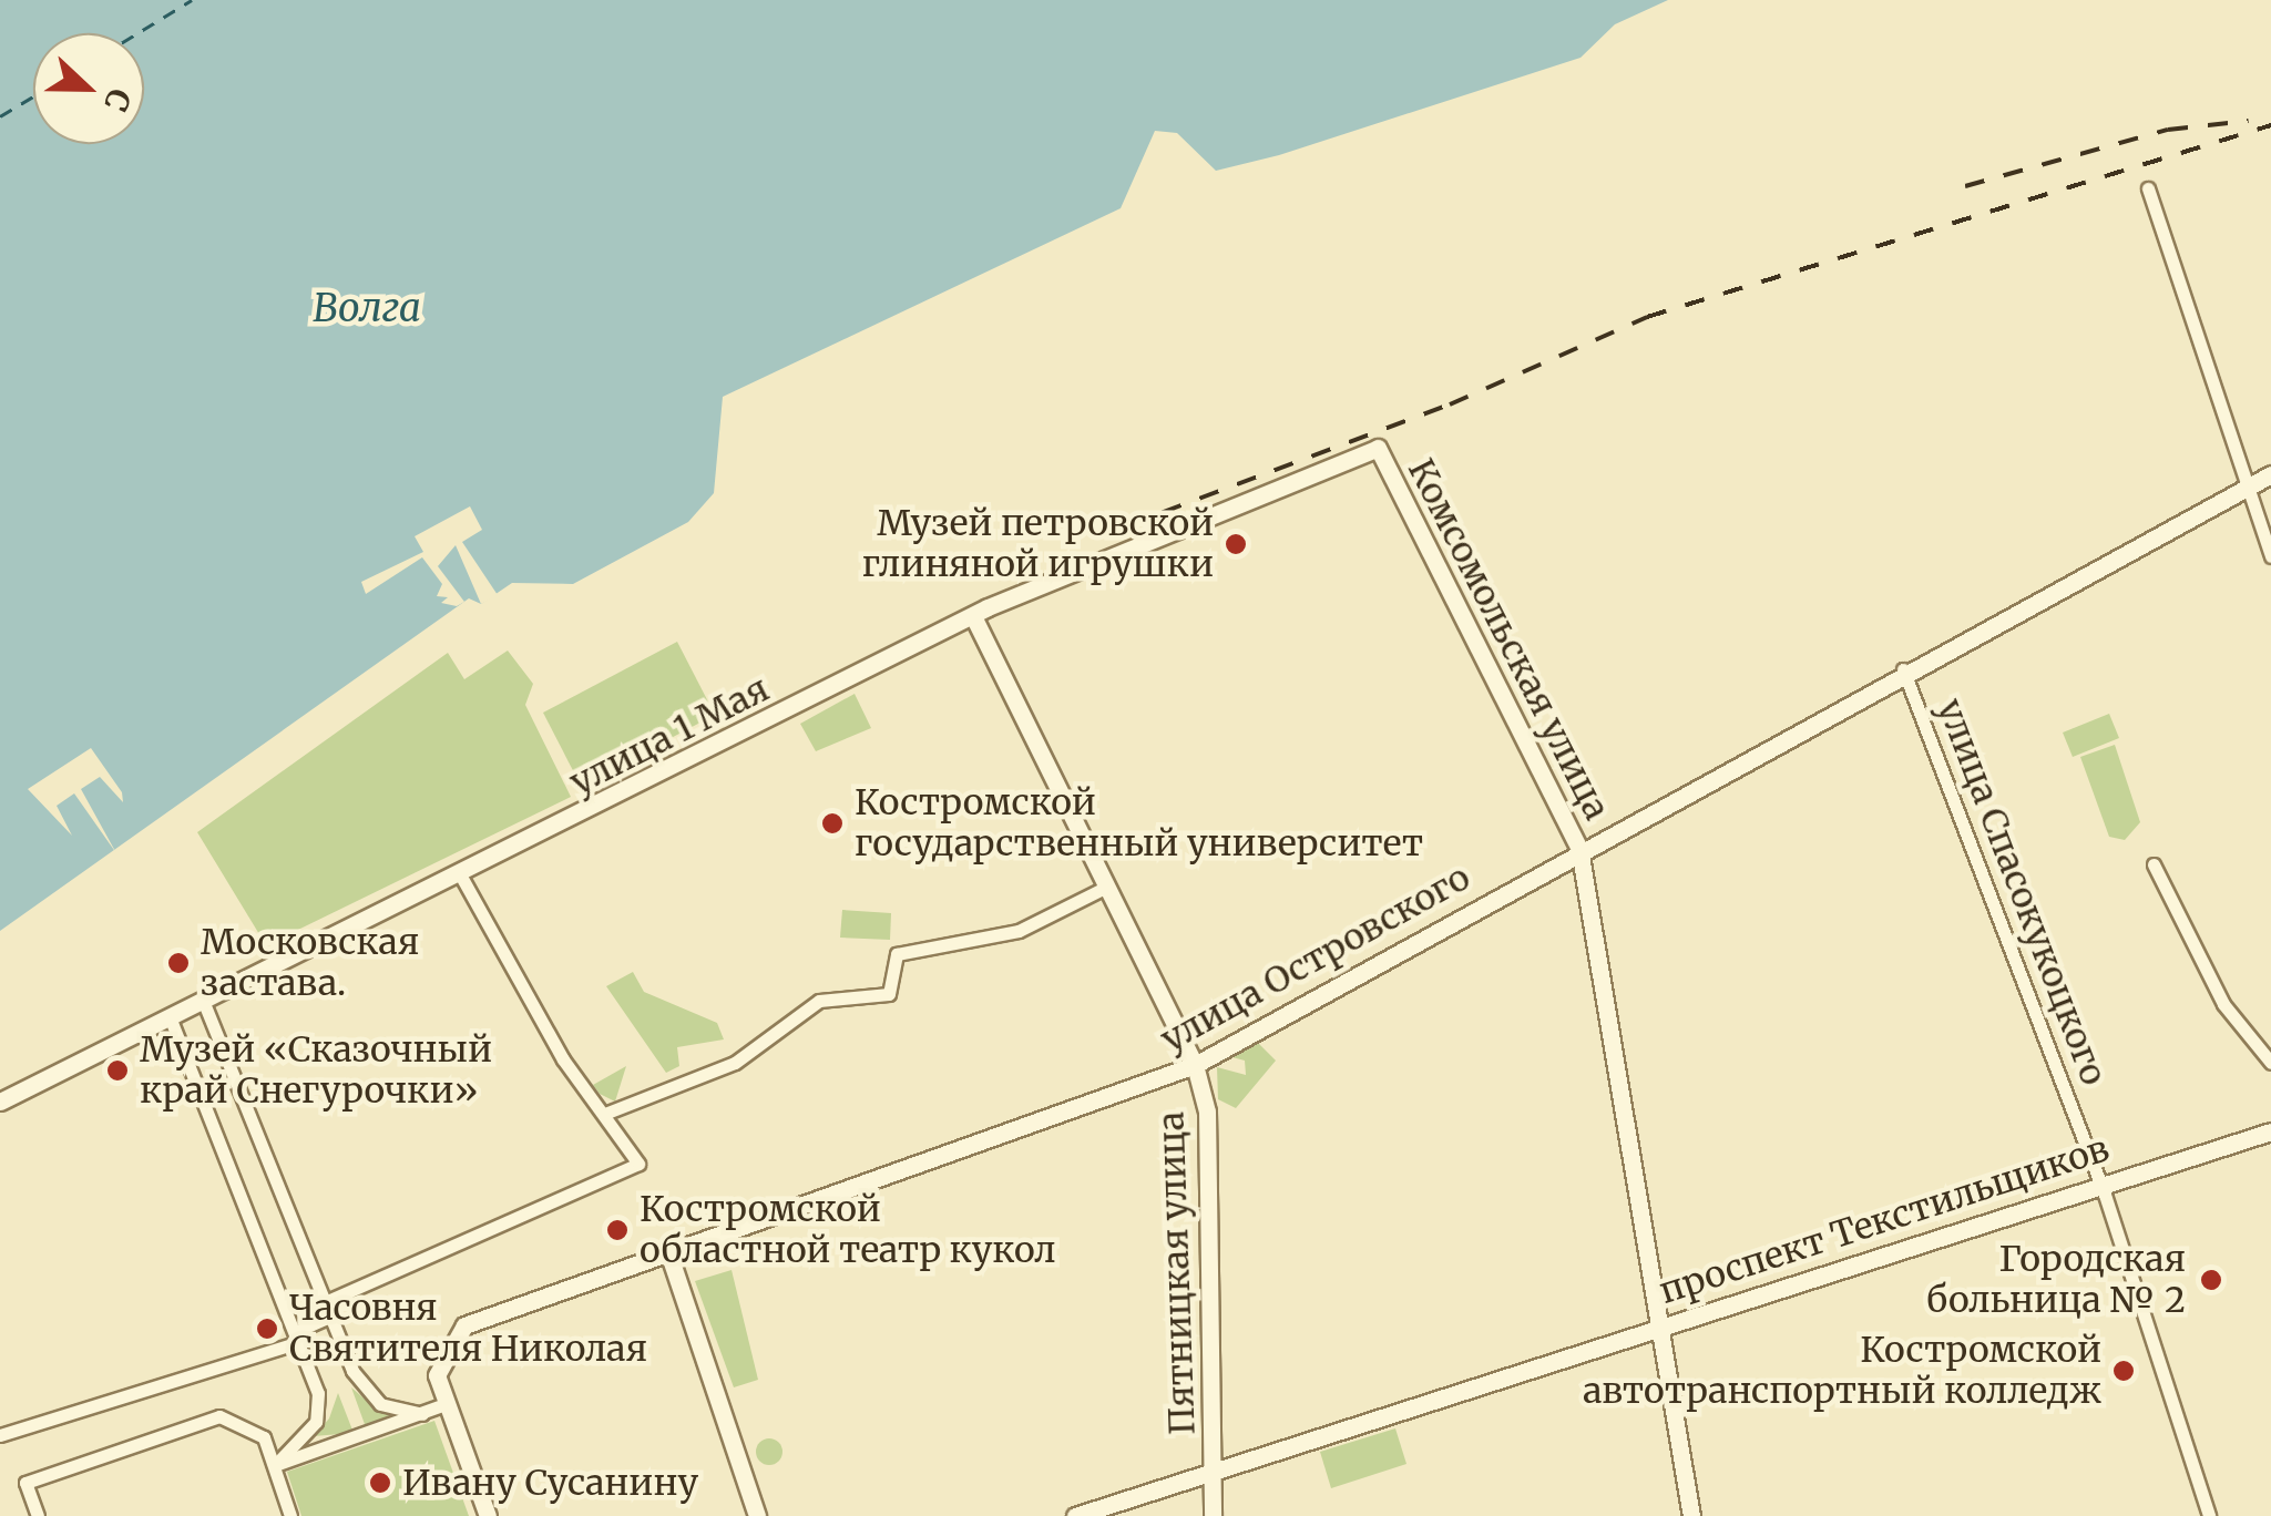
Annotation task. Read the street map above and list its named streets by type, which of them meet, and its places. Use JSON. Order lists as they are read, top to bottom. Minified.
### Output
{"streets":{"street":["Комсомольская улица","улица 1 Мая","улица Спасокукоцкого","улица Островского","проспект Текстильщиков","Пятницкая улица"]},"crossings":[["Комсомольская улица","улица 1 Мая"],["Комсомольская улица","улица Островского"],["Комсомольская улица","проспект Текстильщиков"],["улица 1 Мая","Пятницкая улица"],["улица Спасокукоцкого","улица Островского"],["улица Спасокукоцкого","проспект Текстильщиков"],["улица Островского","Пятницкая улица"],["проспект Текстильщиков","Пятницкая улица"]],"water":["Волга"],"places":["Музей петровской глиняной игрушки","Костромской государственный университет","Московская застава.","Музей «Сказочный край Снегурочки»","Костромской областной театр кукол","Городская больница № 2","Часовня Святителя Николая","Костромской автотранспортный колледж","Ивану Сусанину"],"north":"right"}
